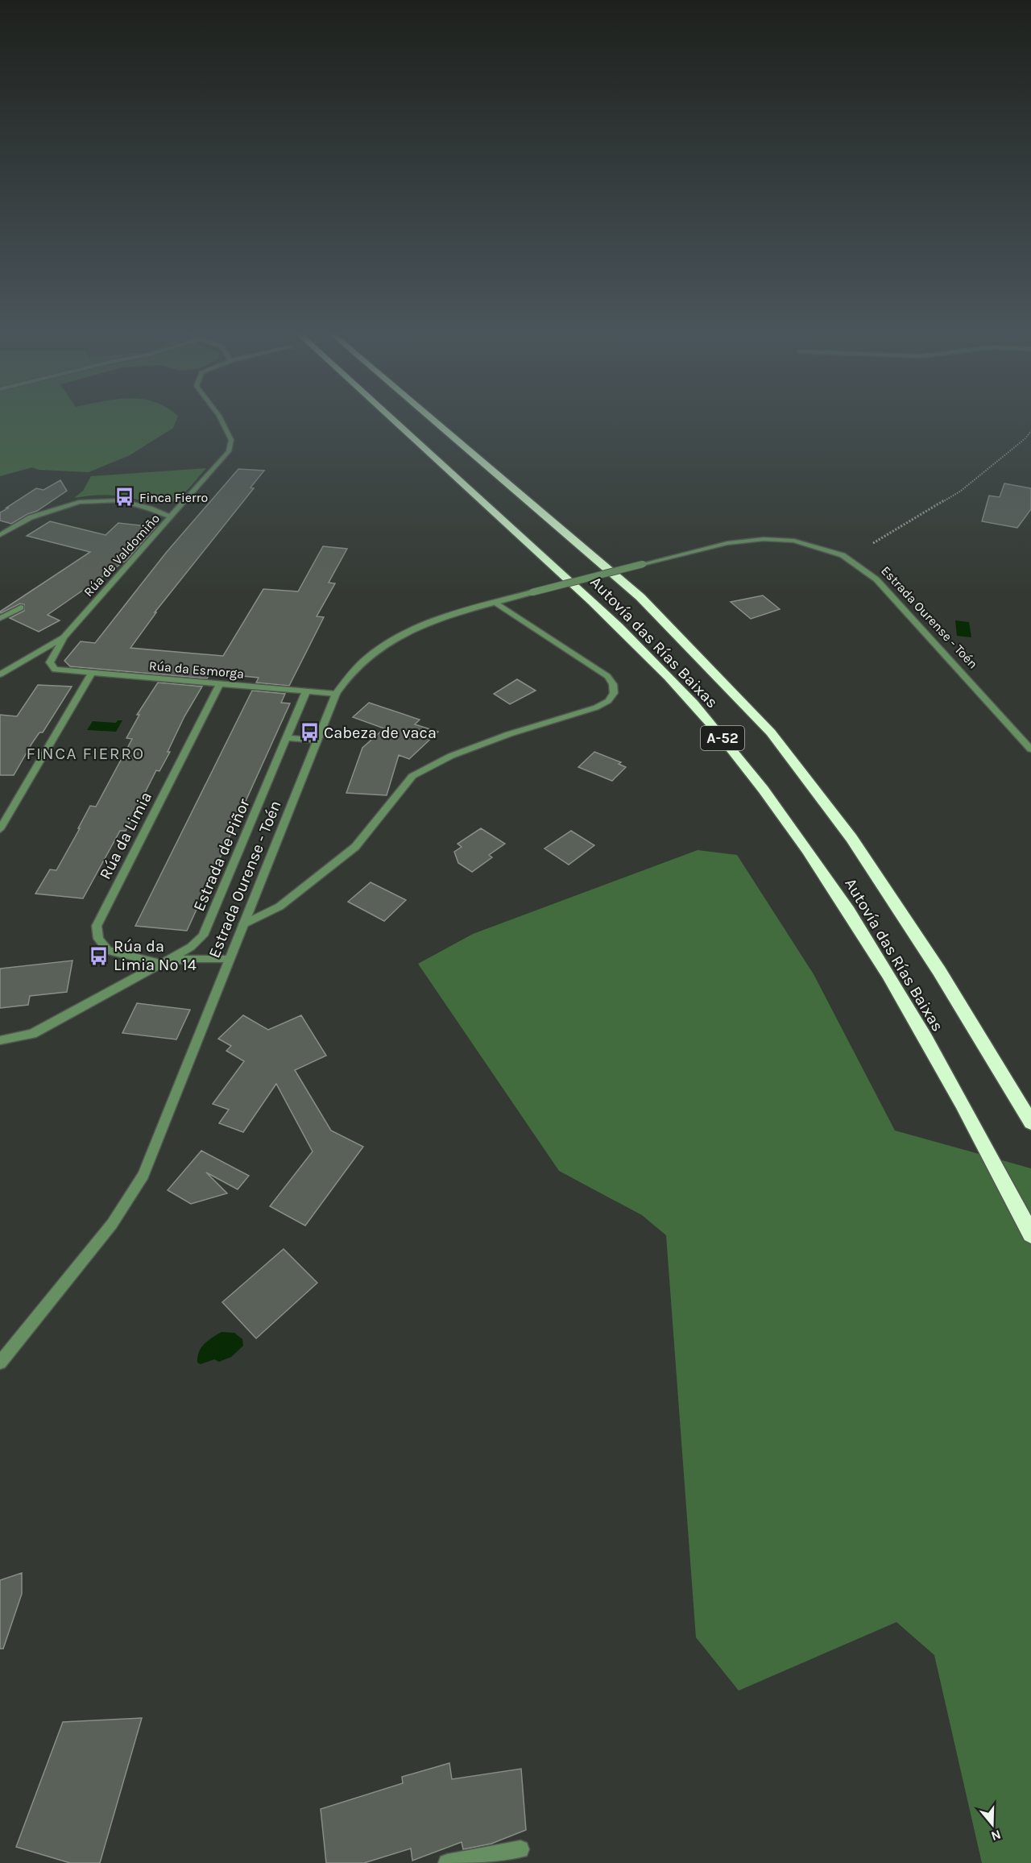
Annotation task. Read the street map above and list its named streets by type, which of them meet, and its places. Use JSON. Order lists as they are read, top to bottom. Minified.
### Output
{"streets":{"highway":["Autovía das Rías Baixas","A-52"],"street":["Rúa de Valdomiño","Estrada Ourense - Toén","Rúa da Esmorga","Rúa da Limia","Estrada de Piñor"]},"crossings":[["Rúa de Valdomiño","Rúa da Esmorga"],["Estrada Ourense - Toén","Rúa da Esmorga"],["Rúa da Esmorga","Rúa da Limia"],["Rúa da Esmorga","Estrada de Piñor"],["Rúa da Limia","Estrada de Piñor"]],"districts":["FINCA FIERRO"],"places":{"bus stop":["Finca Fierro","Cabeza de vaca","Rúa da Limia Nº 14"]},"north":"bottom"}
